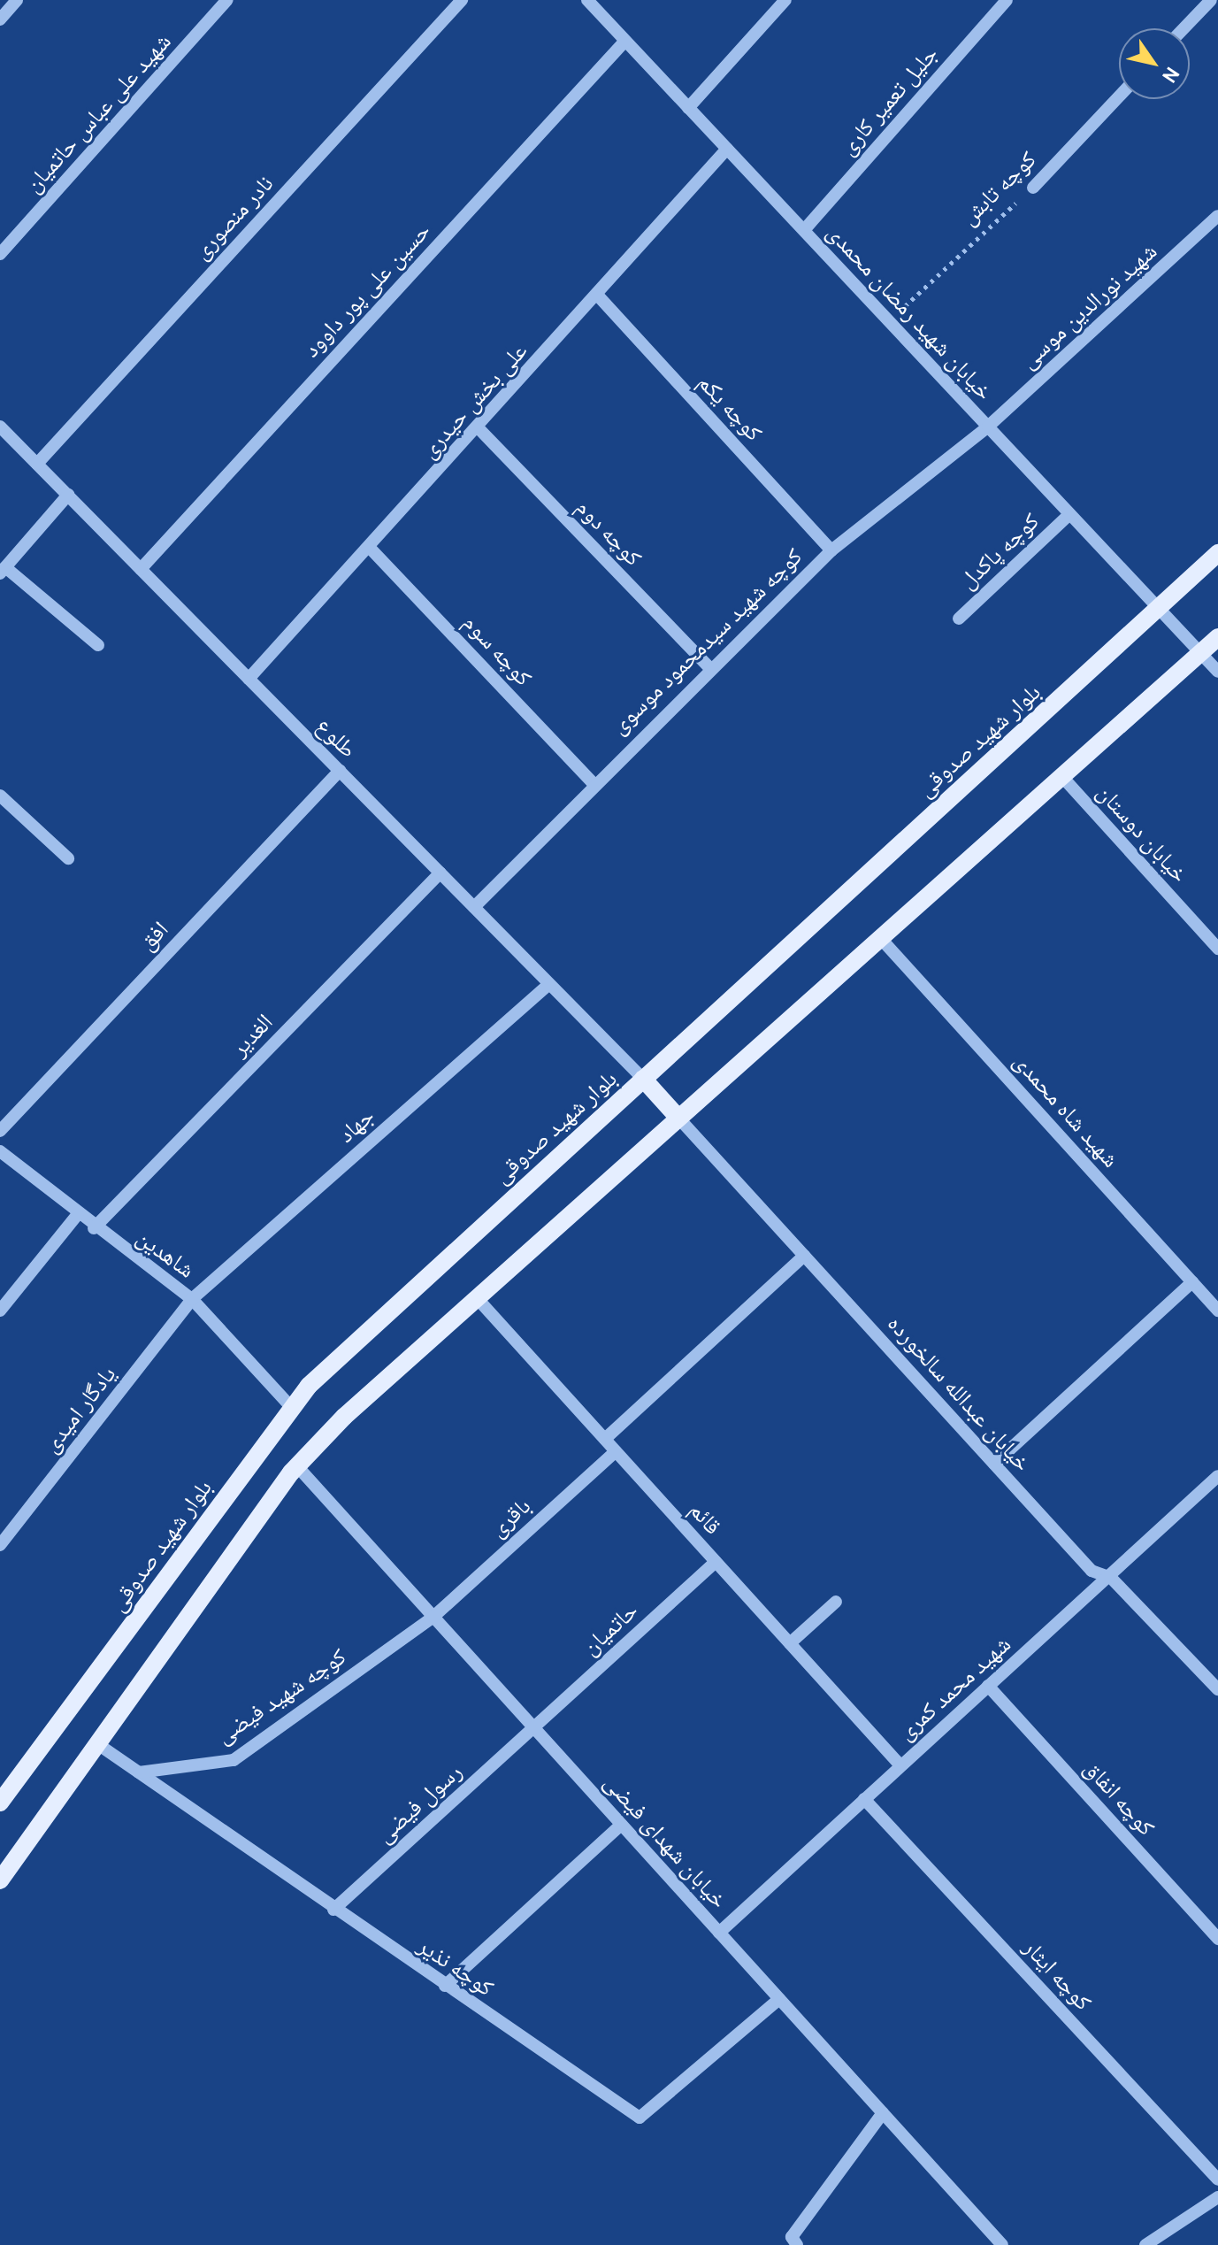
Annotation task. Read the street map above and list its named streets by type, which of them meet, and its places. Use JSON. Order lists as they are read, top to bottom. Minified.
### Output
{"streets":{"main road":["بلوار شهید صدوقی"],"street":["جلیل تعمیر کاری","شهید علی عباس حاتمیان","کوچه تابش","نادر منصوری","حسین علی پور داوود","شهید نورالدین موسی","خیابان شهید رمضان محمدی","علی بخش حیدری","کوچه یکم","کوچه دوم","کوچه پاکدل","کوچه شهید سیدمحمود موسوی","کوچه سوم","طلوع","خیابان دوستان","افق","الغدیر","شهید شاه محمدی","جهاد","شاهدین","خیابان عبدالله سالخورده","یادگار امیدی","باقری","قائم","حاتمیان","شهید محمد کمری","کوچه شهید فیضی","کوچه انفاق","رسول فیضی","خیابان شهدای فیضی","کوچه نذیر","کوچه ایثار"]},"crossings":[["جلیل تعمیر کاری","خیابان شهید رمضان محمدی"],["کوچه تابش","خیابان شهید رمضان محمدی"],["نادر منصوری","طلوع"],["حسین علی پور داوود","خیابان شهید رمضان محمدی"],["حسین علی پور داوود","طلوع"],["شهید نورالدین موسی","خیابان شهید رمضان محمدی"],["شهید نورالدین موسی","کوچه شهید سیدمحمود موسوی"],["خیابان شهید رمضان محمدی","علی بخش حیدری"],["خیابان شهید رمضان محمدی","کوچه پاکدل"],["خیابان شهید رمضان محمدی","کوچه شهید سیدمحمود موسوی"],["خیابان شهید رمضان محمدی","بلوار شهید صدوقی"],["علی بخش حیدری","کوچه یکم"],["علی بخش حیدری","کوچه دوم"],["علی بخش حیدری","کوچه سوم"],["علی بخش حیدری","طلوع"],["کوچه یکم","کوچه شهید سیدمحمود موسوی"],["کوچه دوم","کوچه شهید سیدمحمود موسوی"],["کوچه شهید سیدمحمود موسوی","کوچه سوم"],["کوچه شهید سیدمحمود موسوی","طلوع"],["طلوع","بلوار شهید صدوقی"],["طلوع","افق"],["طلوع","الغدیر"],["طلوع","جهاد"],["بلوار شهید صدوقی","شاهدین"],["الغدیر","شاهدین"],["جهاد","شاهدین"],["جهاد","یادگار امیدی"],["شاهدین","یادگار امیدی"],["خیابان عبدالله سالخورده","شهید محمد کمری"],["باقری","قائم"],["باقری","کوچه شهید فیضی"],["باقری","خیابان شهدای فیضی"],["قائم","حاتمیان"],["قائم","شهید محمد کمری"],["حاتمیان","رسول فیضی"],["حاتمیان","خیابان شهدای فیضی"],["شهید محمد کمری","کوچه انفاق"],["شهید محمد کمری","خیابان شهدای فیضی"],["شهید محمد کمری","کوچه ایثار"],["کوچه شهید فیضی","خیابان شهدای فیضی"],["کوچه شهید فیضی","کوچه نذیر"],["رسول فیضی","خیابان شهدای فیضی"],["رسول فیضی","کوچه نذیر"],["خیابان شهدای فیضی","کوچه نذیر"]],"north":"bottom right"}
